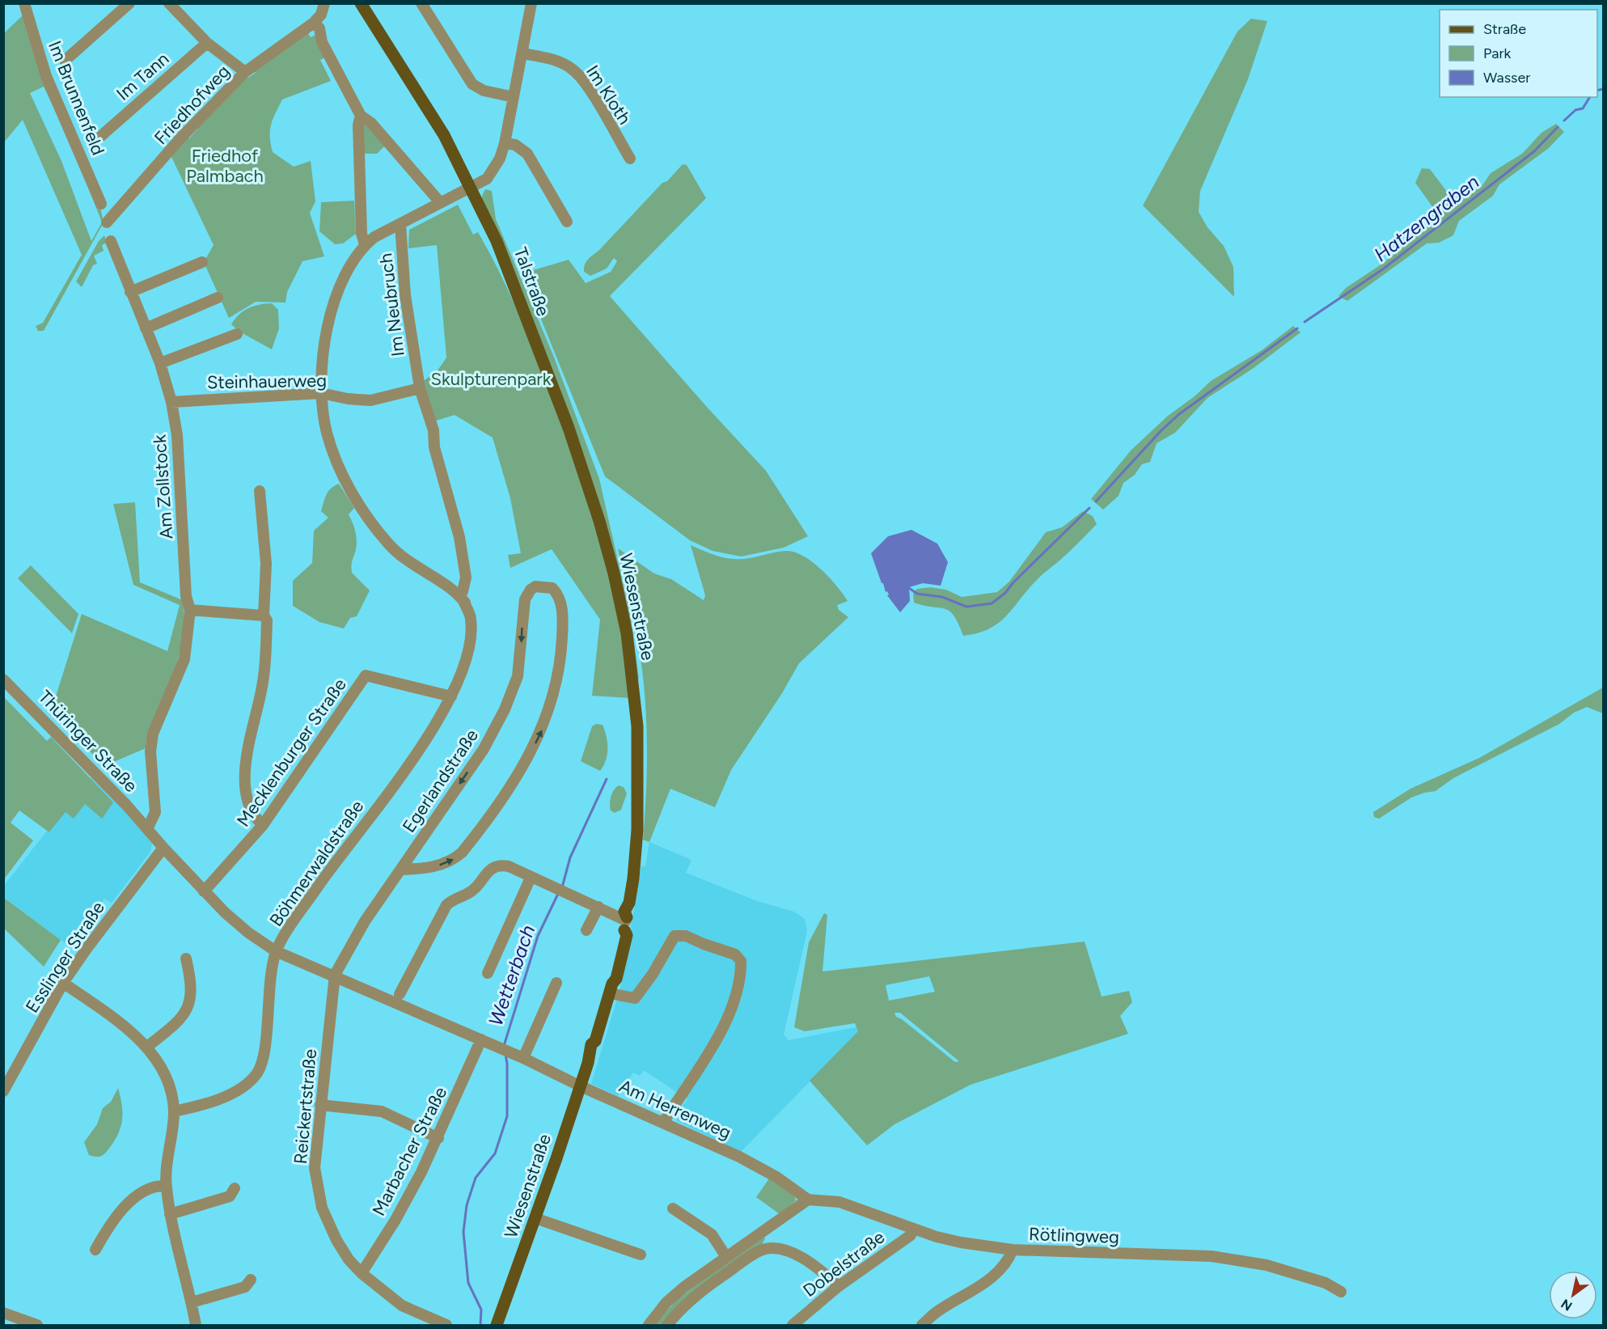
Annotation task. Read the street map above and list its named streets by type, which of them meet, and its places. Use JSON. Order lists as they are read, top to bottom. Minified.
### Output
{"streets":{"main road":["Talstraße","Wiesenstraße"],"street":["Im Tann","Im Kloth","Im Brunnenfeld","Friedhofweg","Im Neubruch","Steinhauerweg","Am Zollstock","Thüringer Straße","Mecklenburger Straße","Egerlandstraße","Böhmerwaldstraße","Esslinger Straße","Reickertstraße","Am Herrenweg","Marbacher Straße","Rötlingweg","Dobelstraße"]},"crossings":[["Talstraße","Wiesenstraße"],["Im Neubruch","Steinhauerweg"],["Im Neubruch","Böhmerwaldstraße"],["Steinhauerweg","Am Zollstock"],["Am Zollstock","Thüringer Straße"],["Wiesenstraße","Am Herrenweg"],["Thüringer Straße","Mecklenburger Straße"],["Thüringer Straße","Böhmerwaldstraße"],["Thüringer Straße","Esslinger Straße"],["Thüringer Straße","Am Herrenweg"],["Mecklenburger Straße","Böhmerwaldstraße"],["Egerlandstraße","Reickertstraße"],["Egerlandstraße","Am Herrenweg"],["Böhmerwaldstraße","Am Herrenweg"],["Reickertstraße","Am Herrenweg"],["Reickertstraße","Marbacher Straße"],["Am Herrenweg","Marbacher Straße"],["Am Herrenweg","Rötlingweg"],["Rötlingweg","Dobelstraße"]],"water":["Hatzengraben","Wetterbach"],"parks":["Friedhof Palmbach","Skulpturenpark"],"legend":["Straße","Park","Wasser"],"north":"bottom left"}
